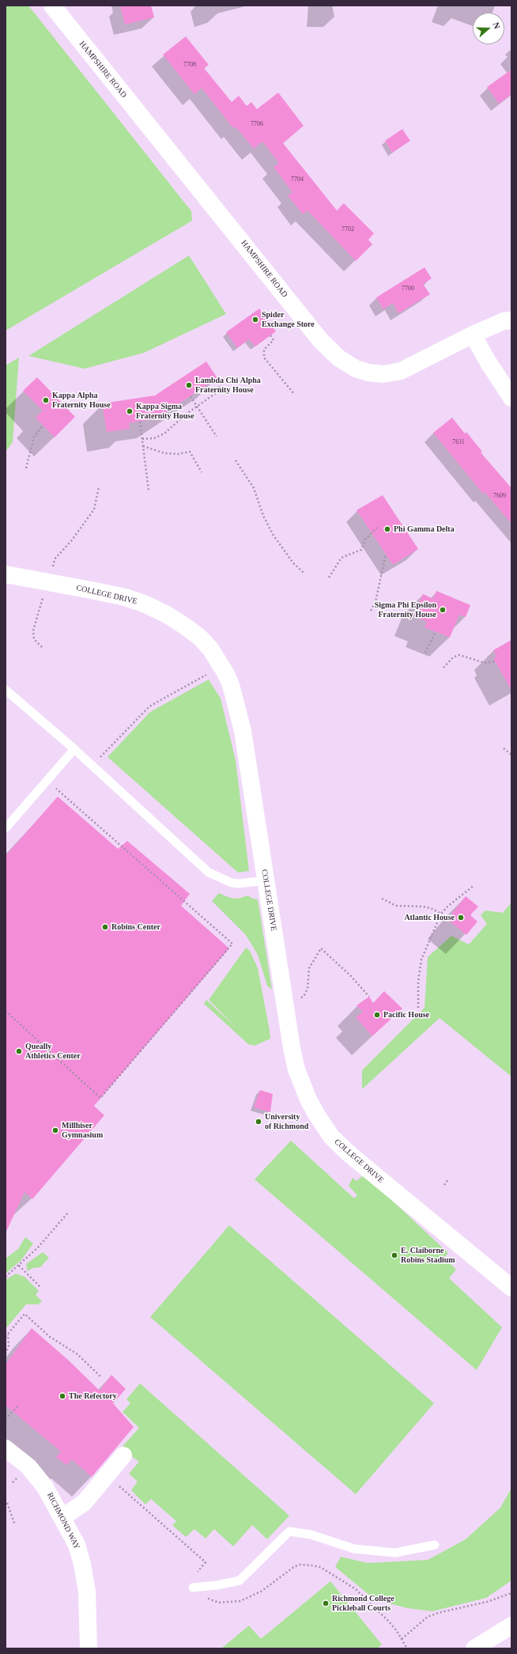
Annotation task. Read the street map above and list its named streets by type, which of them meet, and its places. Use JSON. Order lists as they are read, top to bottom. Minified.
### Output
{"streets":{"street":["HAMPSHIRE ROAD","COLLEGE DRIVE","RICHMOND WAY"]},"places":["Spider Exchange Store","Lambda Chi Alpha Fraternity House","Kappa Alpha Fraternity House","Kappa Sigma Fraternity House","Phi Gamma Delta","Sigma Phi Epsilon Fraternity House","Atlantic House","Robins Center","Pacific House","Queally Athletics Center","University of Richmond","Millhiser Gymnasium","E. Claiborne Robins Stadium","The Refectory","Richmond College Pickleball Courts"],"house_numbers":["7708","7706","7704","7702","7700","7611","7609"],"north":"right"}
